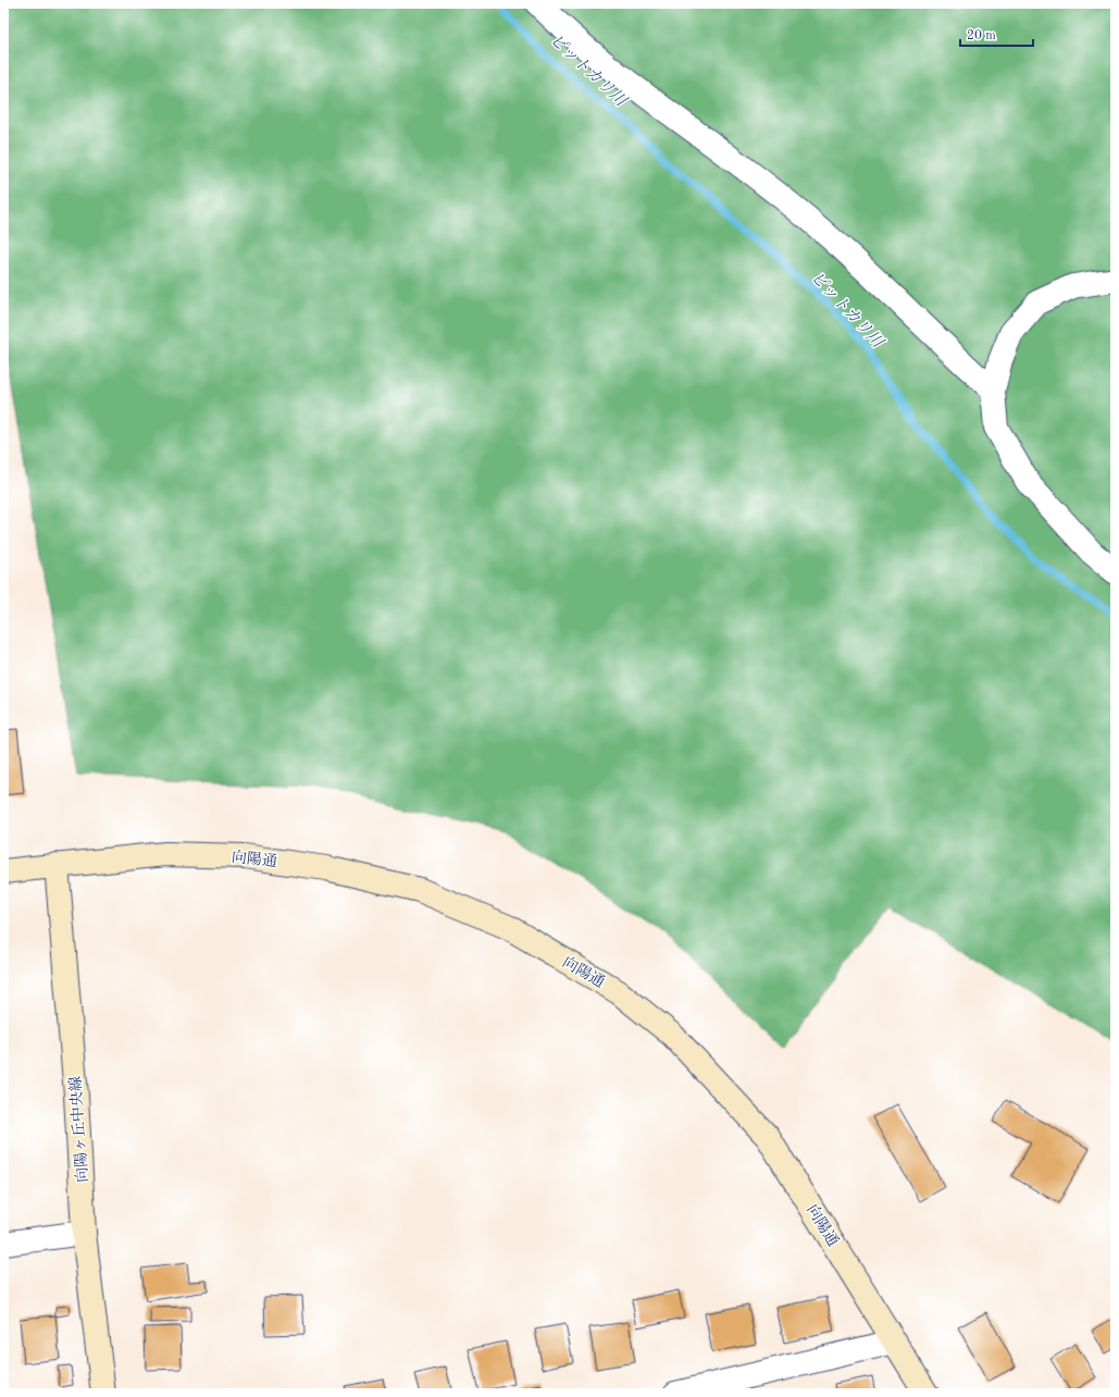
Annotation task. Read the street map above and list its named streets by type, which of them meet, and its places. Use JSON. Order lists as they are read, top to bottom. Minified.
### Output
{"streets":{"street":["向陽通","向陽ヶ丘中央線"]},"crossings":[["向陽通","向陽ヶ丘中央線"]],"water":["ピットカリ川"],"scale_bar":"20 m"}
